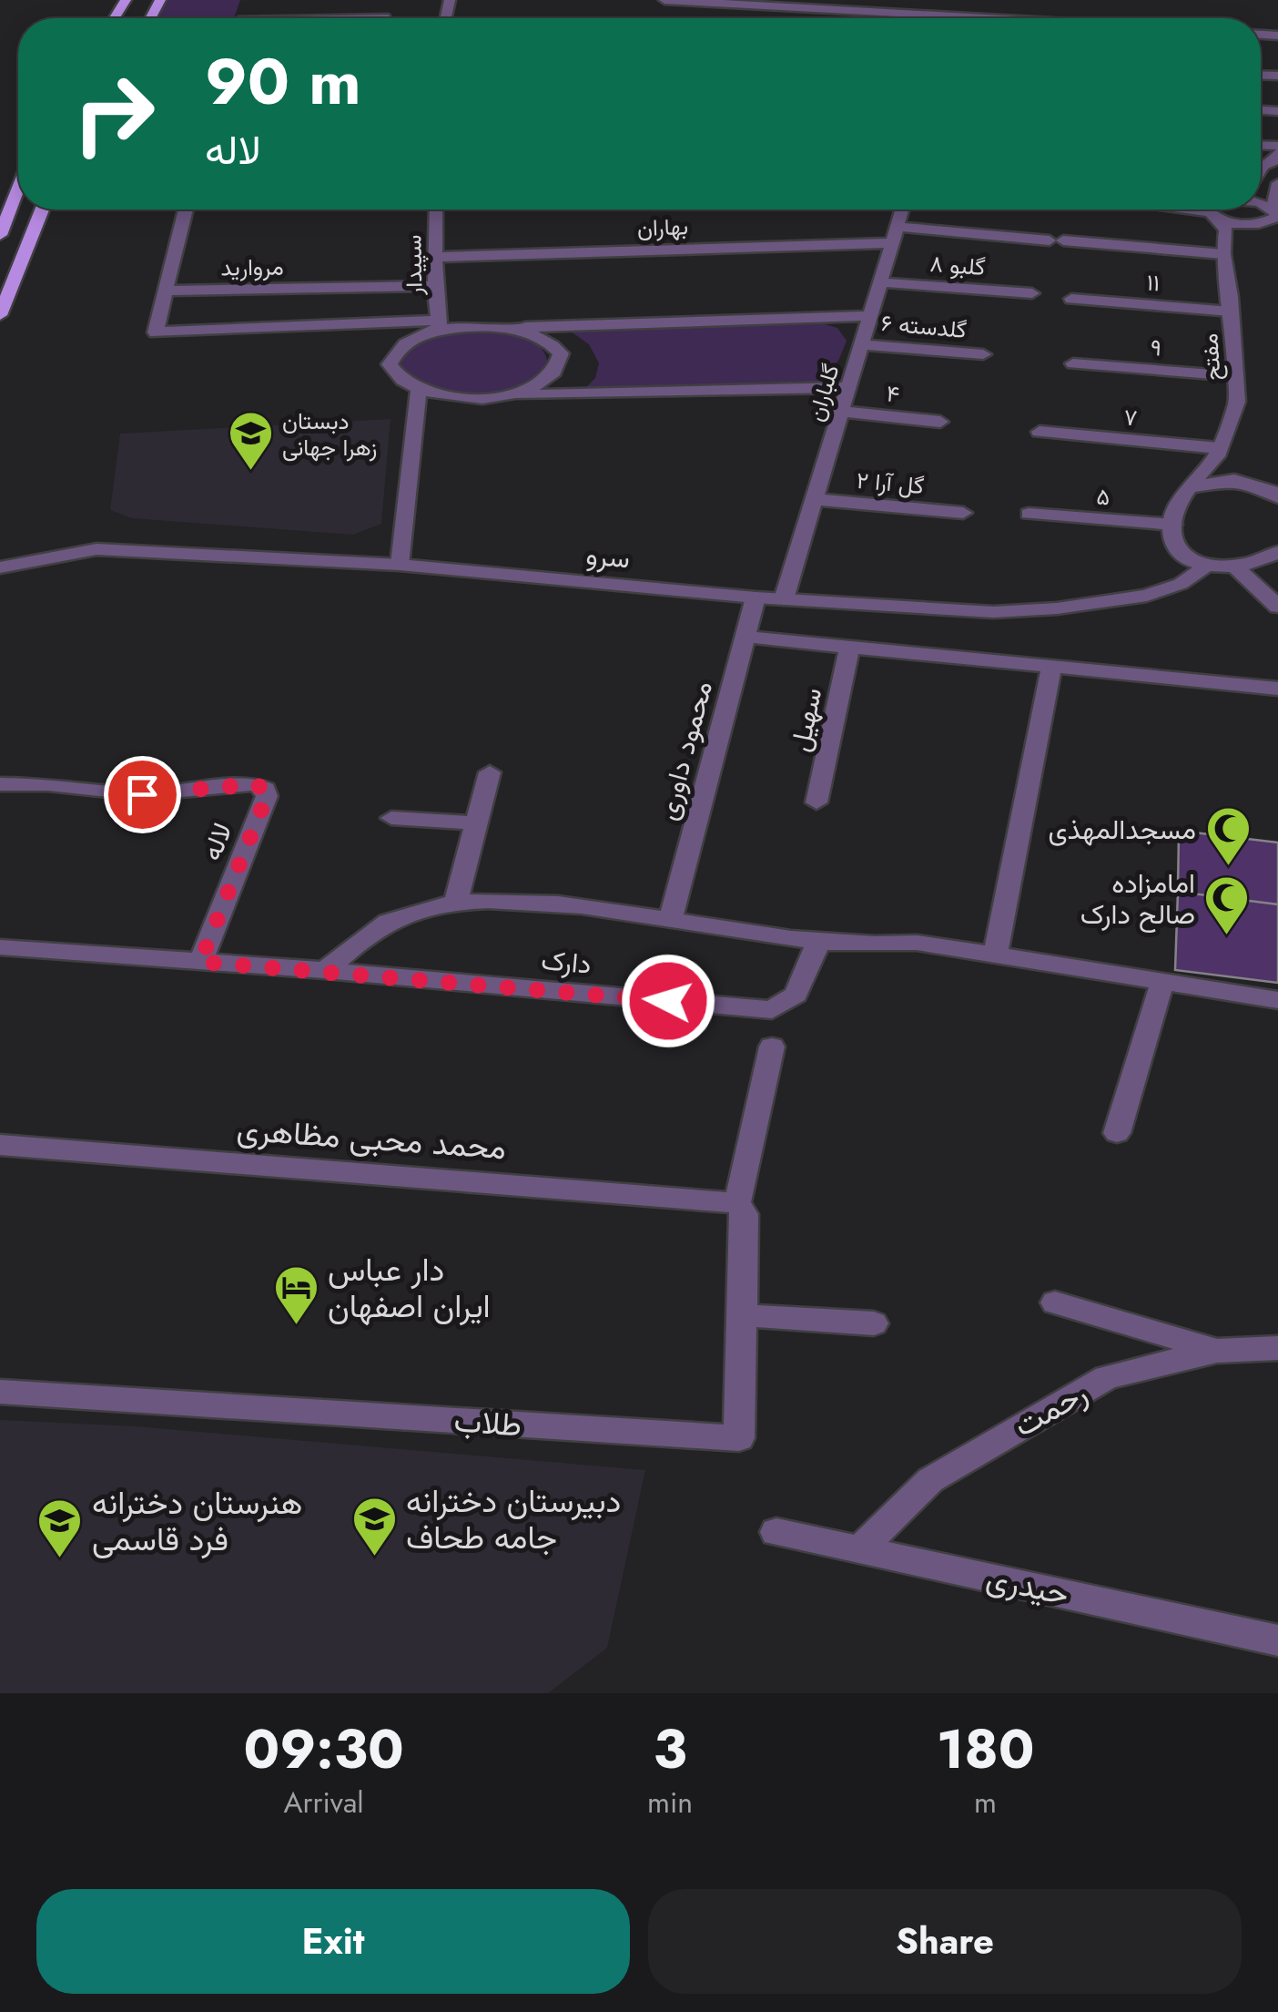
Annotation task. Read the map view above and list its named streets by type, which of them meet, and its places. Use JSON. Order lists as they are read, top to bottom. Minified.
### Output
{"streets":{"street":["بهاران","سپیدار","گلبو ۸","مروارید","۱۱","گلدسته ۶","۹","مفتح","گلباران","۴","۷","گل آرا ۲","۵","سرو","سهیل","محمود داوری","لاله","دارک","محمد محبی مظاهری","رحمت","طلاب","حیدری"]},"crossings":[["بهاران","سپیدار"],["بهاران","مفتح"],["بهاران","گلباران"],["سپیدار","مروارید"],["گلبو ۸","گلباران"],["۱۱","مفتح"],["گلدسته ۶","گلباران"],["۹","مفتح"],["مفتح","۷"],["مفتح","۵"],["گلباران","۴"],["گلباران","گل آرا ۲"],["گلباران","سرو"],["سرو","محمود داوری"],["محمود داوری","دارک"],["لاله","دارک"],["محمد محبی مظاهری","طلاب"],["رحمت","حیدری"]],"places":{"school or university":["دبستان زهرا جهانی","دبیرستان دخترانه جامه طحاف","هنرستان دخترانه فرد قاسمی"],"mosque":["مسجدالمهذی","امامزاده صالح دارک"],"hotel":["دار عباس ایران اصفهان"]},"page":{"turn":["90 m","لاله"],"eta":["09:30","Arrival","3","min","180","m"],"buttons":["Exit","Share"]}}
